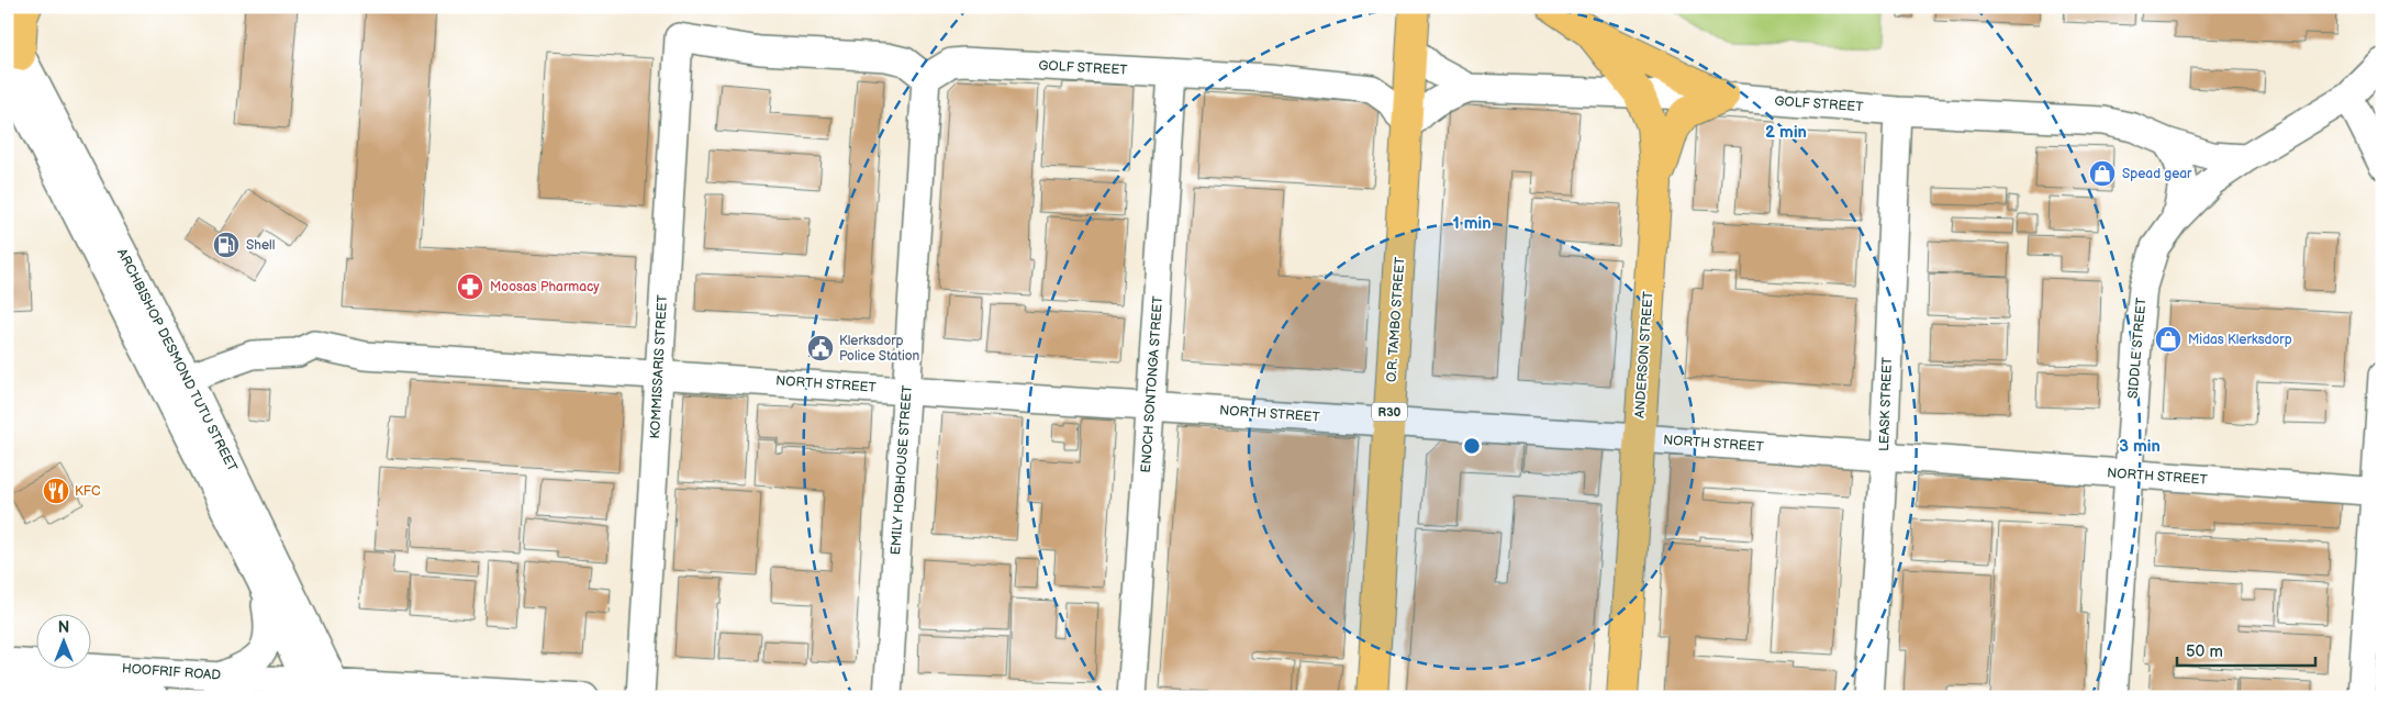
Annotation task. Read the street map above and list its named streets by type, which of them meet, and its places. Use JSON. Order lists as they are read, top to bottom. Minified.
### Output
{"streets":{"main road":["O.R. TAMBO STREET","ANDERSON STREET","R30"],"street":["GOLF STREET","SIDDLE STREET","ARCHBISHOP DESMOND TUTU STREET","KOMMISSARIS STREET","NORTH STREET","ENOCH SONTONGA STREET","LEASK STREET","EMILY HOBHOUSE STREET","HOOFRIF ROAD"]},"crossings":[["GOLF STREET","O.R. TAMBO STREET"],["GOLF STREET","SIDDLE STREET"],["GOLF STREET","ANDERSON STREET"],["GOLF STREET","KOMMISSARIS STREET"],["GOLF STREET","ENOCH SONTONGA STREET"],["GOLF STREET","LEASK STREET"],["GOLF STREET","EMILY HOBHOUSE STREET"],["O.R. TAMBO STREET","NORTH STREET"],["SIDDLE STREET","NORTH STREET"],["ANDERSON STREET","NORTH STREET"],["ARCHBISHOP DESMOND TUTU STREET","NORTH STREET"],["ARCHBISHOP DESMOND TUTU STREET","HOOFRIF ROAD"],["KOMMISSARIS STREET","NORTH STREET"],["KOMMISSARIS STREET","EMILY HOBHOUSE STREET"],["NORTH STREET","ENOCH SONTONGA STREET"],["NORTH STREET","LEASK STREET"],["NORTH STREET","EMILY HOBHOUSE STREET"]],"places":{"shop":["Spead gear","Midas Klerksdorp"],"fuel station":["Shell"],"pharmacy":["Moosas Pharmacy"],"public building":["Klerksdorp Police Station"],"restaurant":["KFC"]},"scale_bar":"50 m","north":"top","rings":["2 min","1 min","3 min"]}
